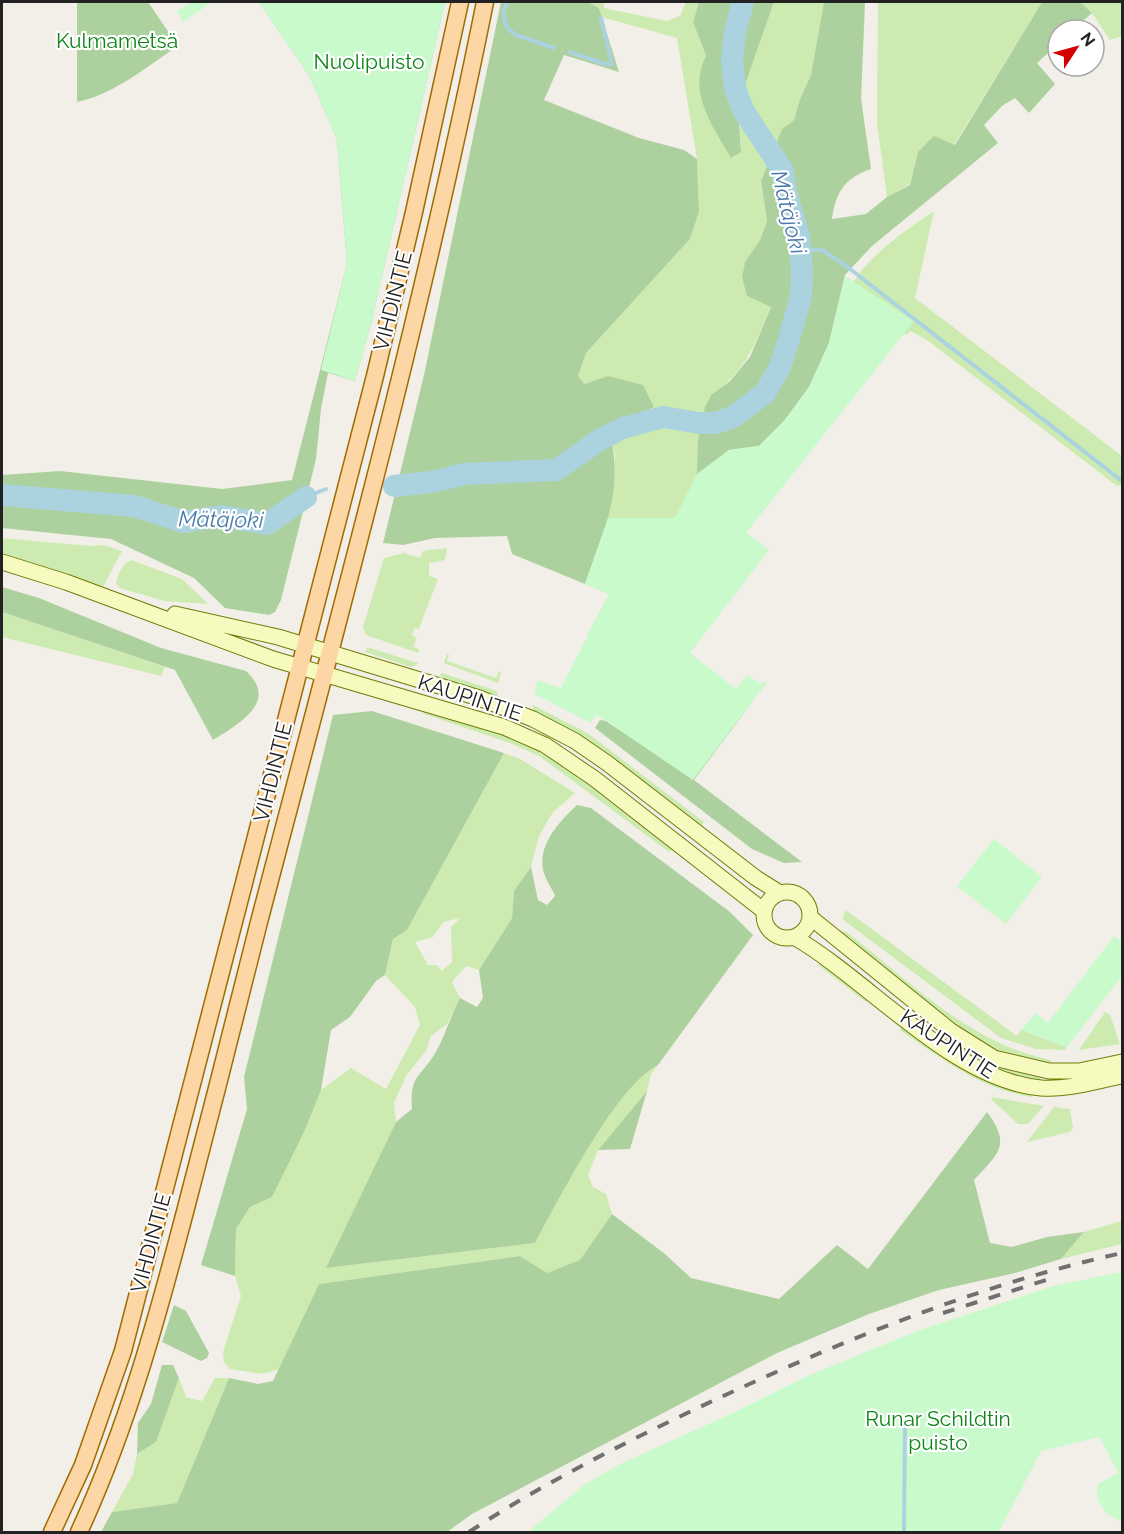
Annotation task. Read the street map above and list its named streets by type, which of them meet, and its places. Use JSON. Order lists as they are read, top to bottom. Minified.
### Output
{"streets":{"main road":["VIHDINTIE","KAUPINTIE"]},"crossings":[["VIHDINTIE","KAUPINTIE"]],"water":["Mätäjoki"],"parks":["Kulmametsä","Nuolipuisto","Runar Schildtin puisto"],"north":"top right"}
